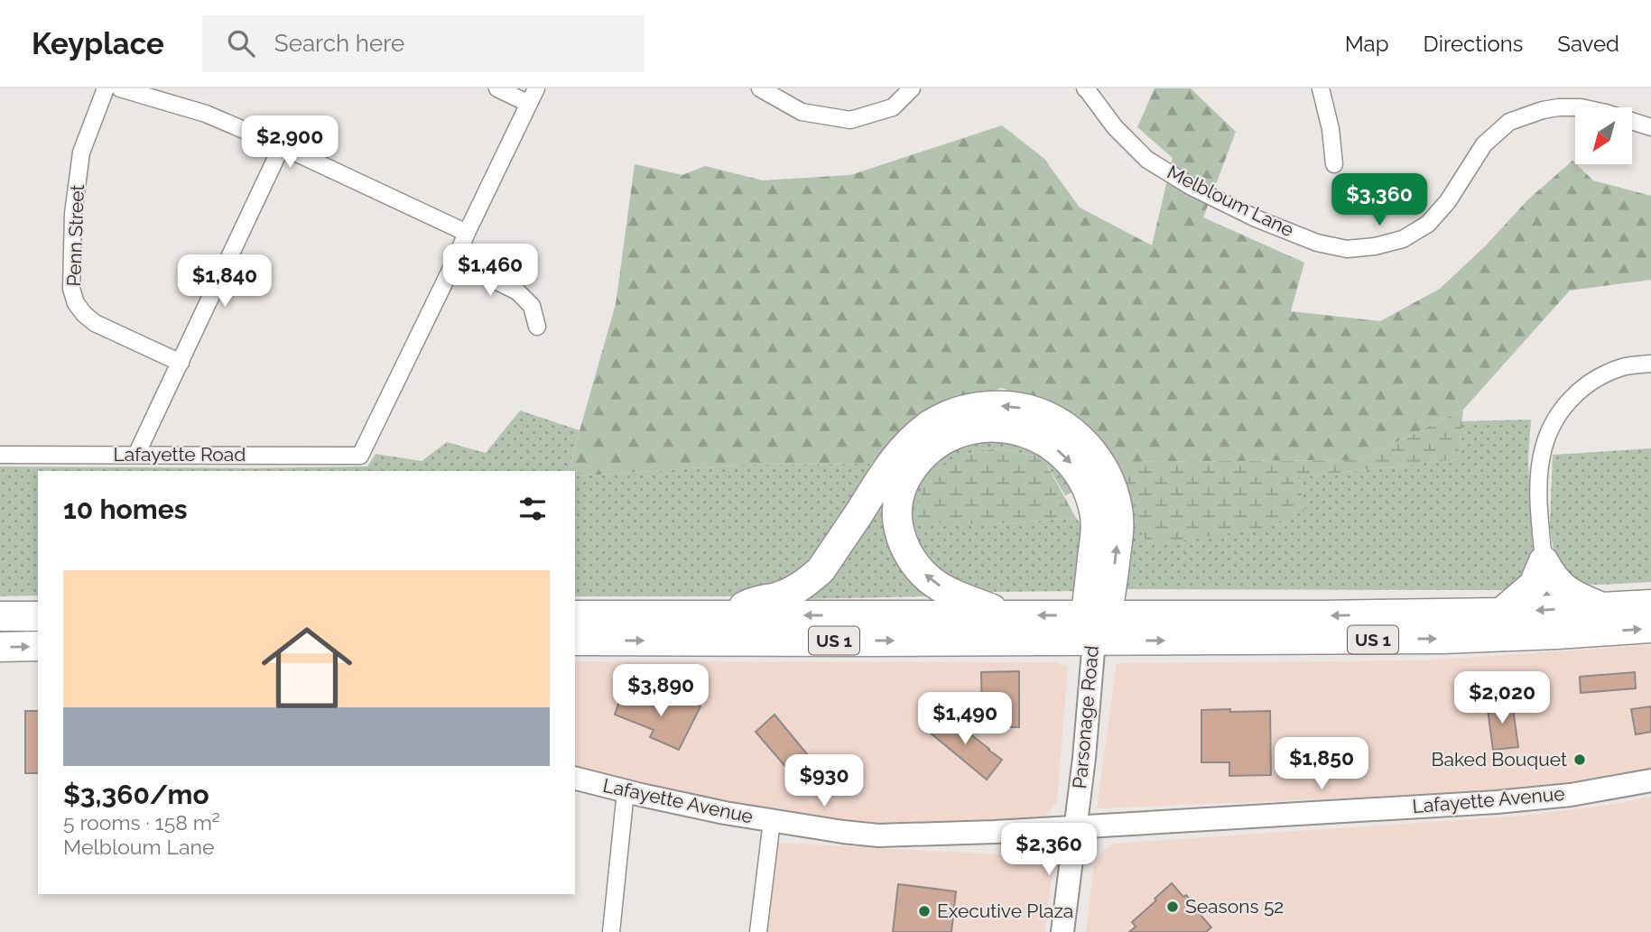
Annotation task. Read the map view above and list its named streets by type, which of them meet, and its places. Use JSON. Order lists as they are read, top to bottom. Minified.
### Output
{"streets":{"highway":["US 1"],"street":["Melbloum Lane","Penn Street","Lafayette Road","Parsonage Road","Lafayette Avenue"]},"crossings":[["US 1","Parsonage Road"],["Parsonage Road","Lafayette Avenue"]],"places":["Baked Bouquet","Seasons 52","Executive Plaza"],"north":"bottom left","page":{"header":"Keyplace","search":"Search here","nav":["Map","Directions","Saved"],"price":["$2,900","$3,360","$1,460","$1,840","$3,890","$2,020","$1,490","$1,850","$930","$2,360"],"heading":"10 homes","list":[{"name":"$3,360/mo","note":"5 rooms · 158 m² · Melbloum Lane"}]}}
